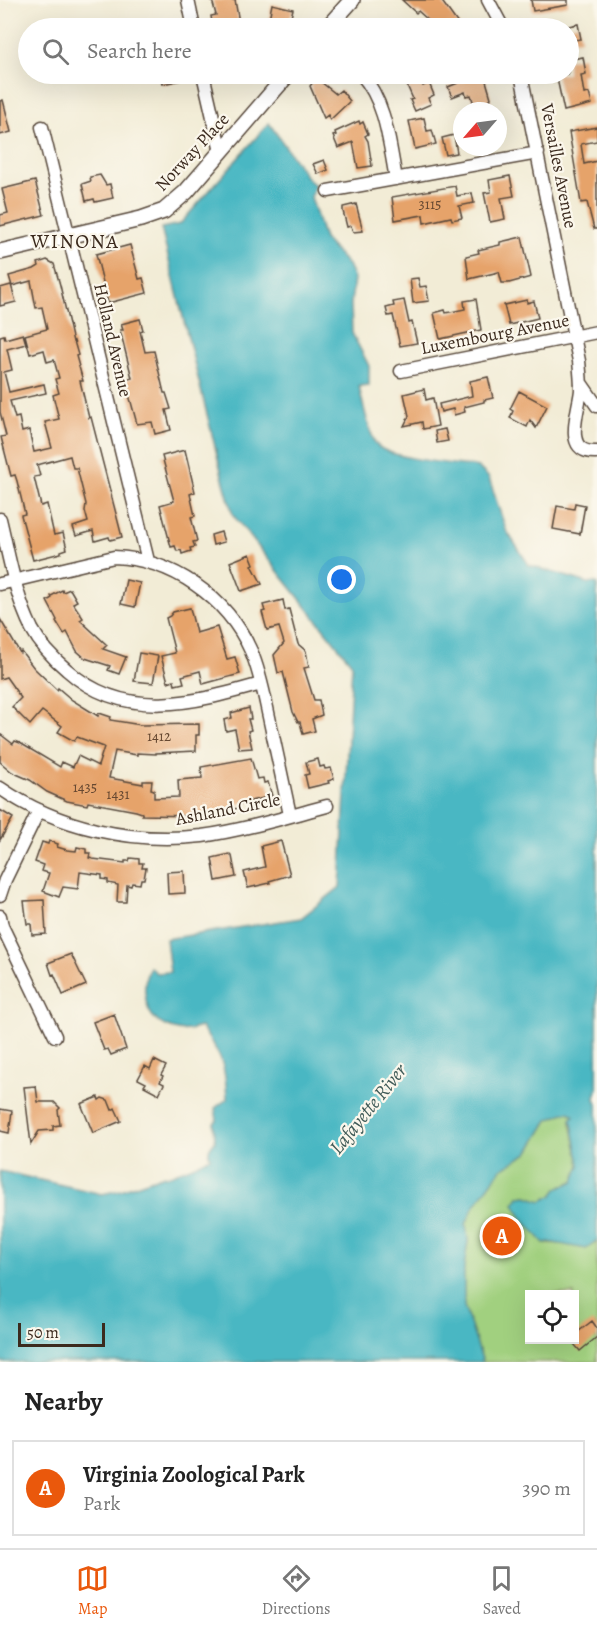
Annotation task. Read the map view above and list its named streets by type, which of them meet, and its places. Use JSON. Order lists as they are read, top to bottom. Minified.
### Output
{"streets":{"street":["Norway Place","Versailles Avenue","Luxembourg Avenue","Holland Avenue","Ashland Circle"]},"crossings":[["Norway Place","Holland Avenue"],["Versailles Avenue","Luxembourg Avenue"]],"districts":["WINONA"],"water":["Lafayette River"],"house_numbers":["3115","1412","1435","1431"],"scale_bar":"50 m","north":"bottom left","page":{"search":"Search here","pins":"A","scale":"50 m","heading":"Nearby","list":[{"mark":"A","name":"Virginia Zoological Park","note":"Park","value":"390 m"}],"nav":["Map","Directions","Saved"]}}
